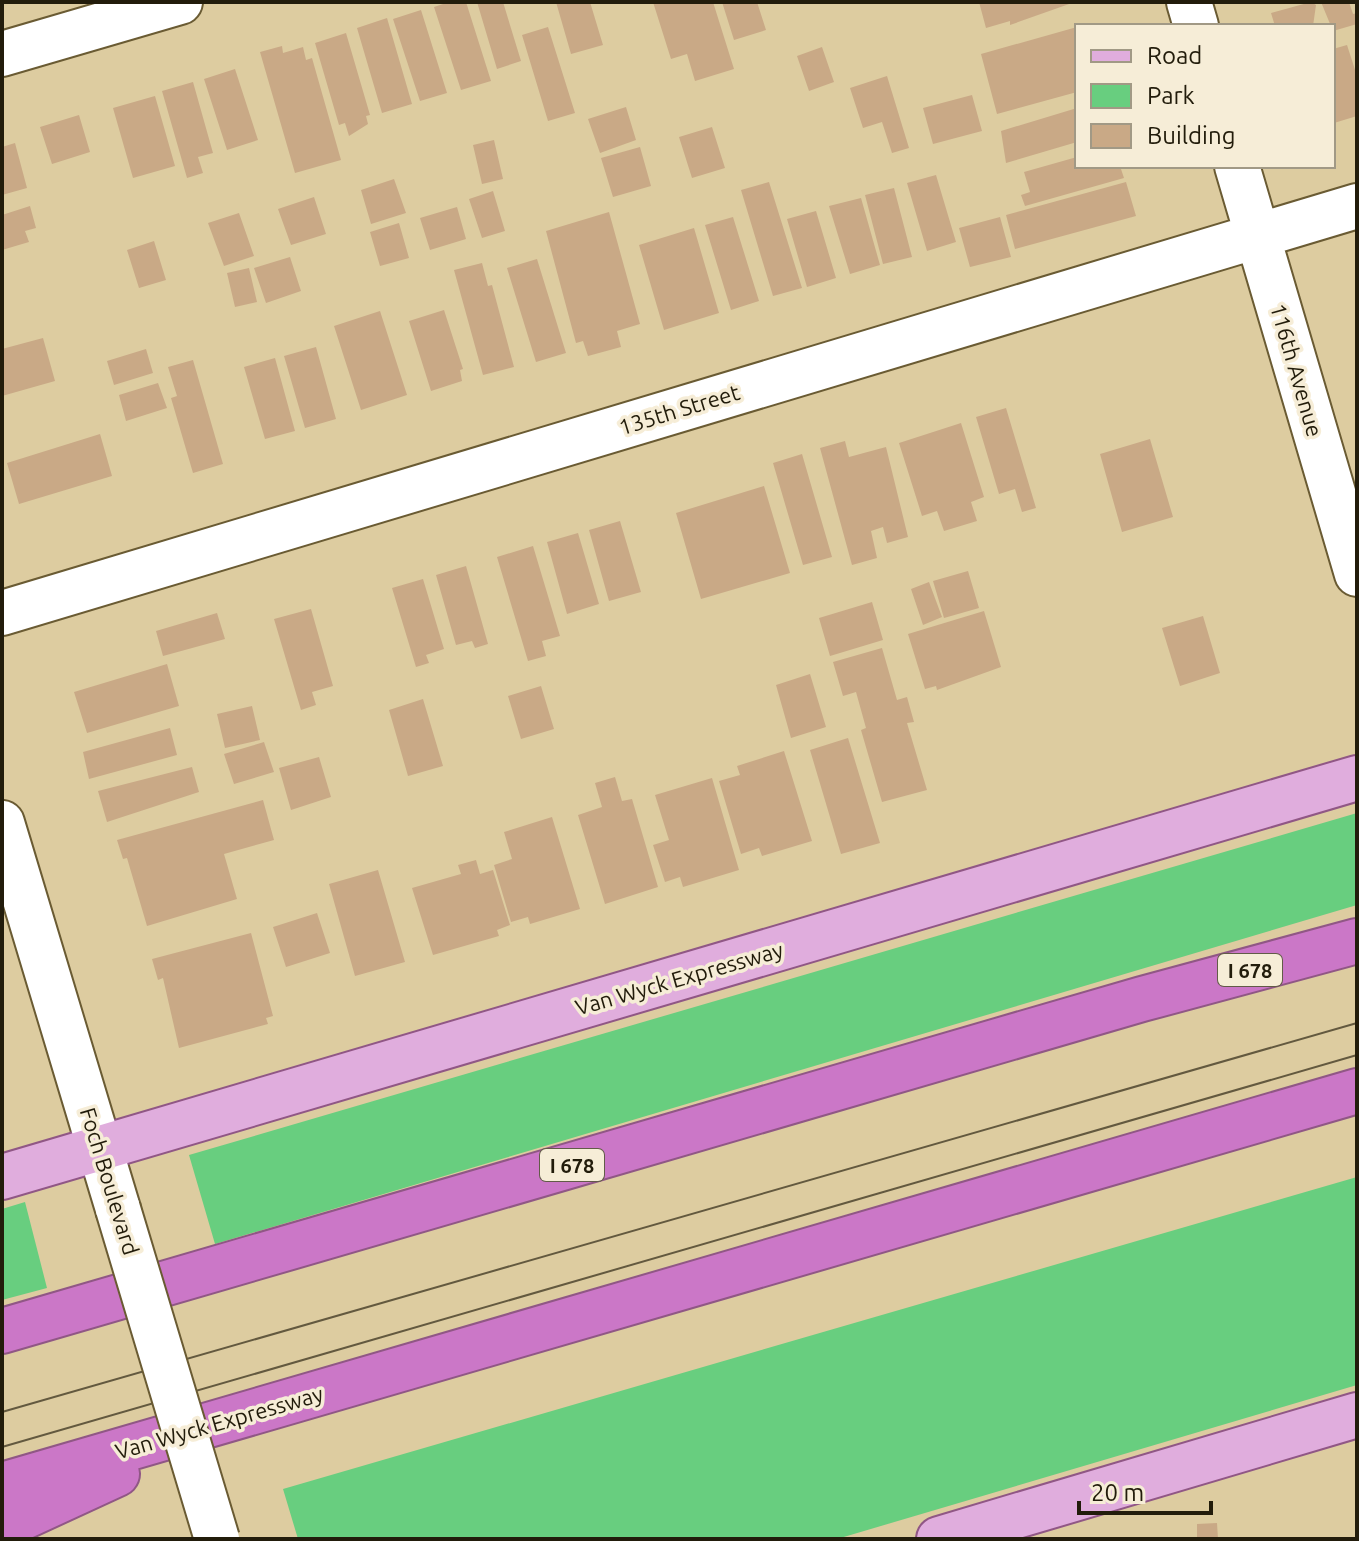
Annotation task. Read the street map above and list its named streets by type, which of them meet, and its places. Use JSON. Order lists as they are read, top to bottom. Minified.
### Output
{"streets":{"highway":["I 678","Van Wyck Expressway"],"street":["116th Avenue","135th Street","Foch Boulevard"]},"crossings":[["116th Avenue","135th Street"],["Van Wyck Expressway","Foch Boulevard"]],"legend":["Road","Park","Building"],"scale_bar":"20 m"}
